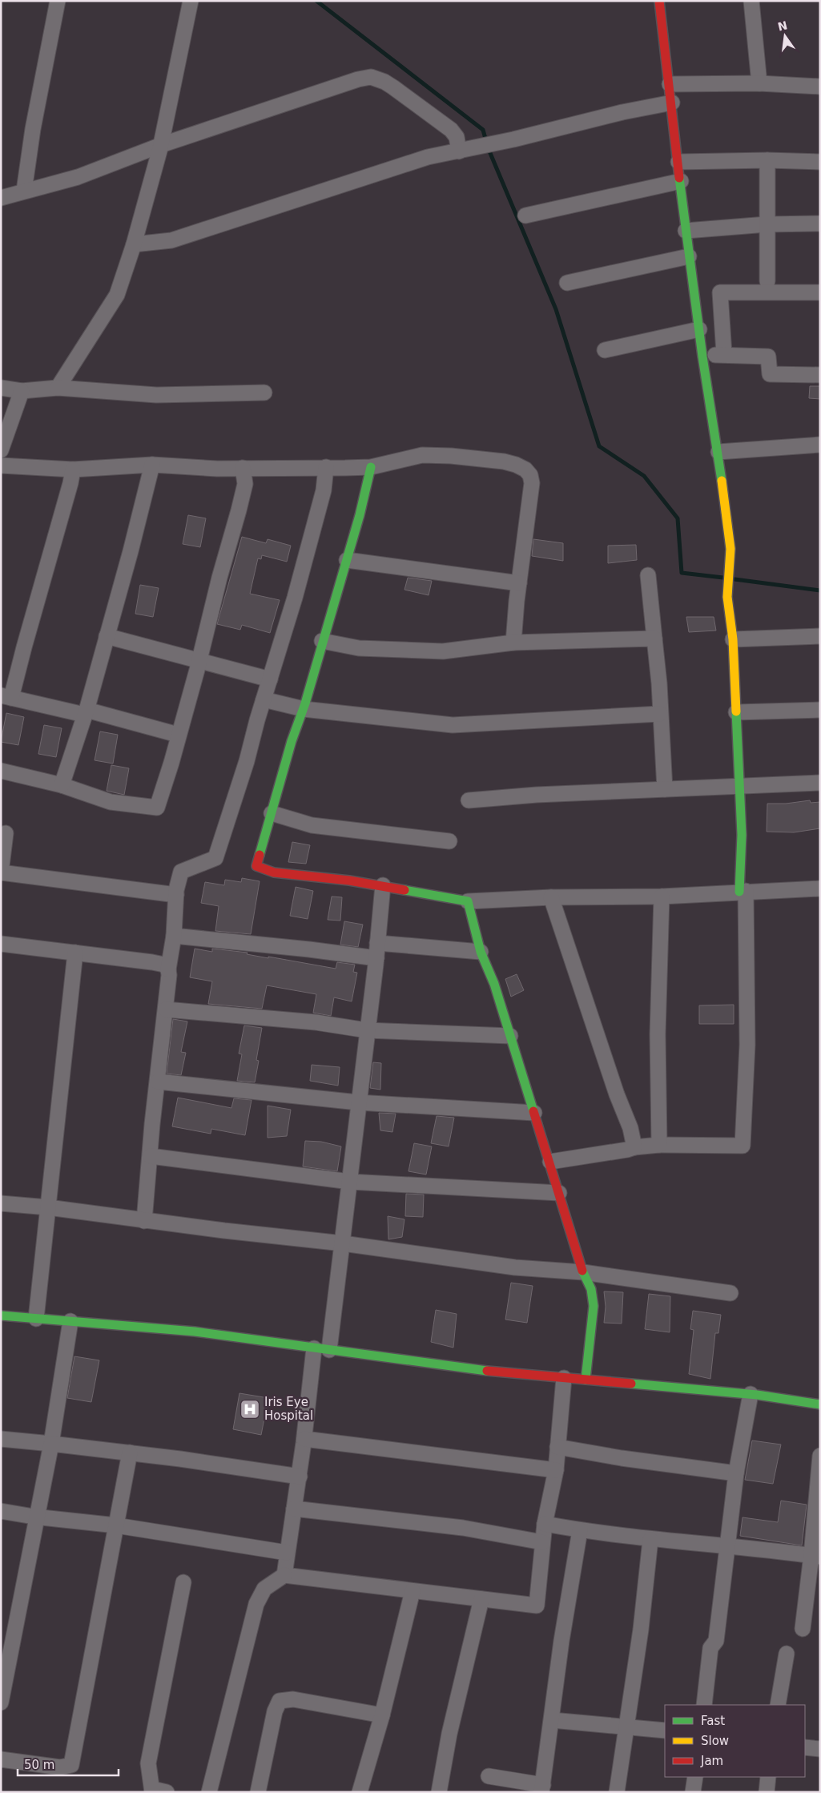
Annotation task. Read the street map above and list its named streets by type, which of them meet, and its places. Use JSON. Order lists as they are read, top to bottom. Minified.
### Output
{"places":{"hospital":["Iris Eye Hospital"]},"legend":["Fast","Slow","Jam"],"scale_bar":"50 m","north":"top"}
